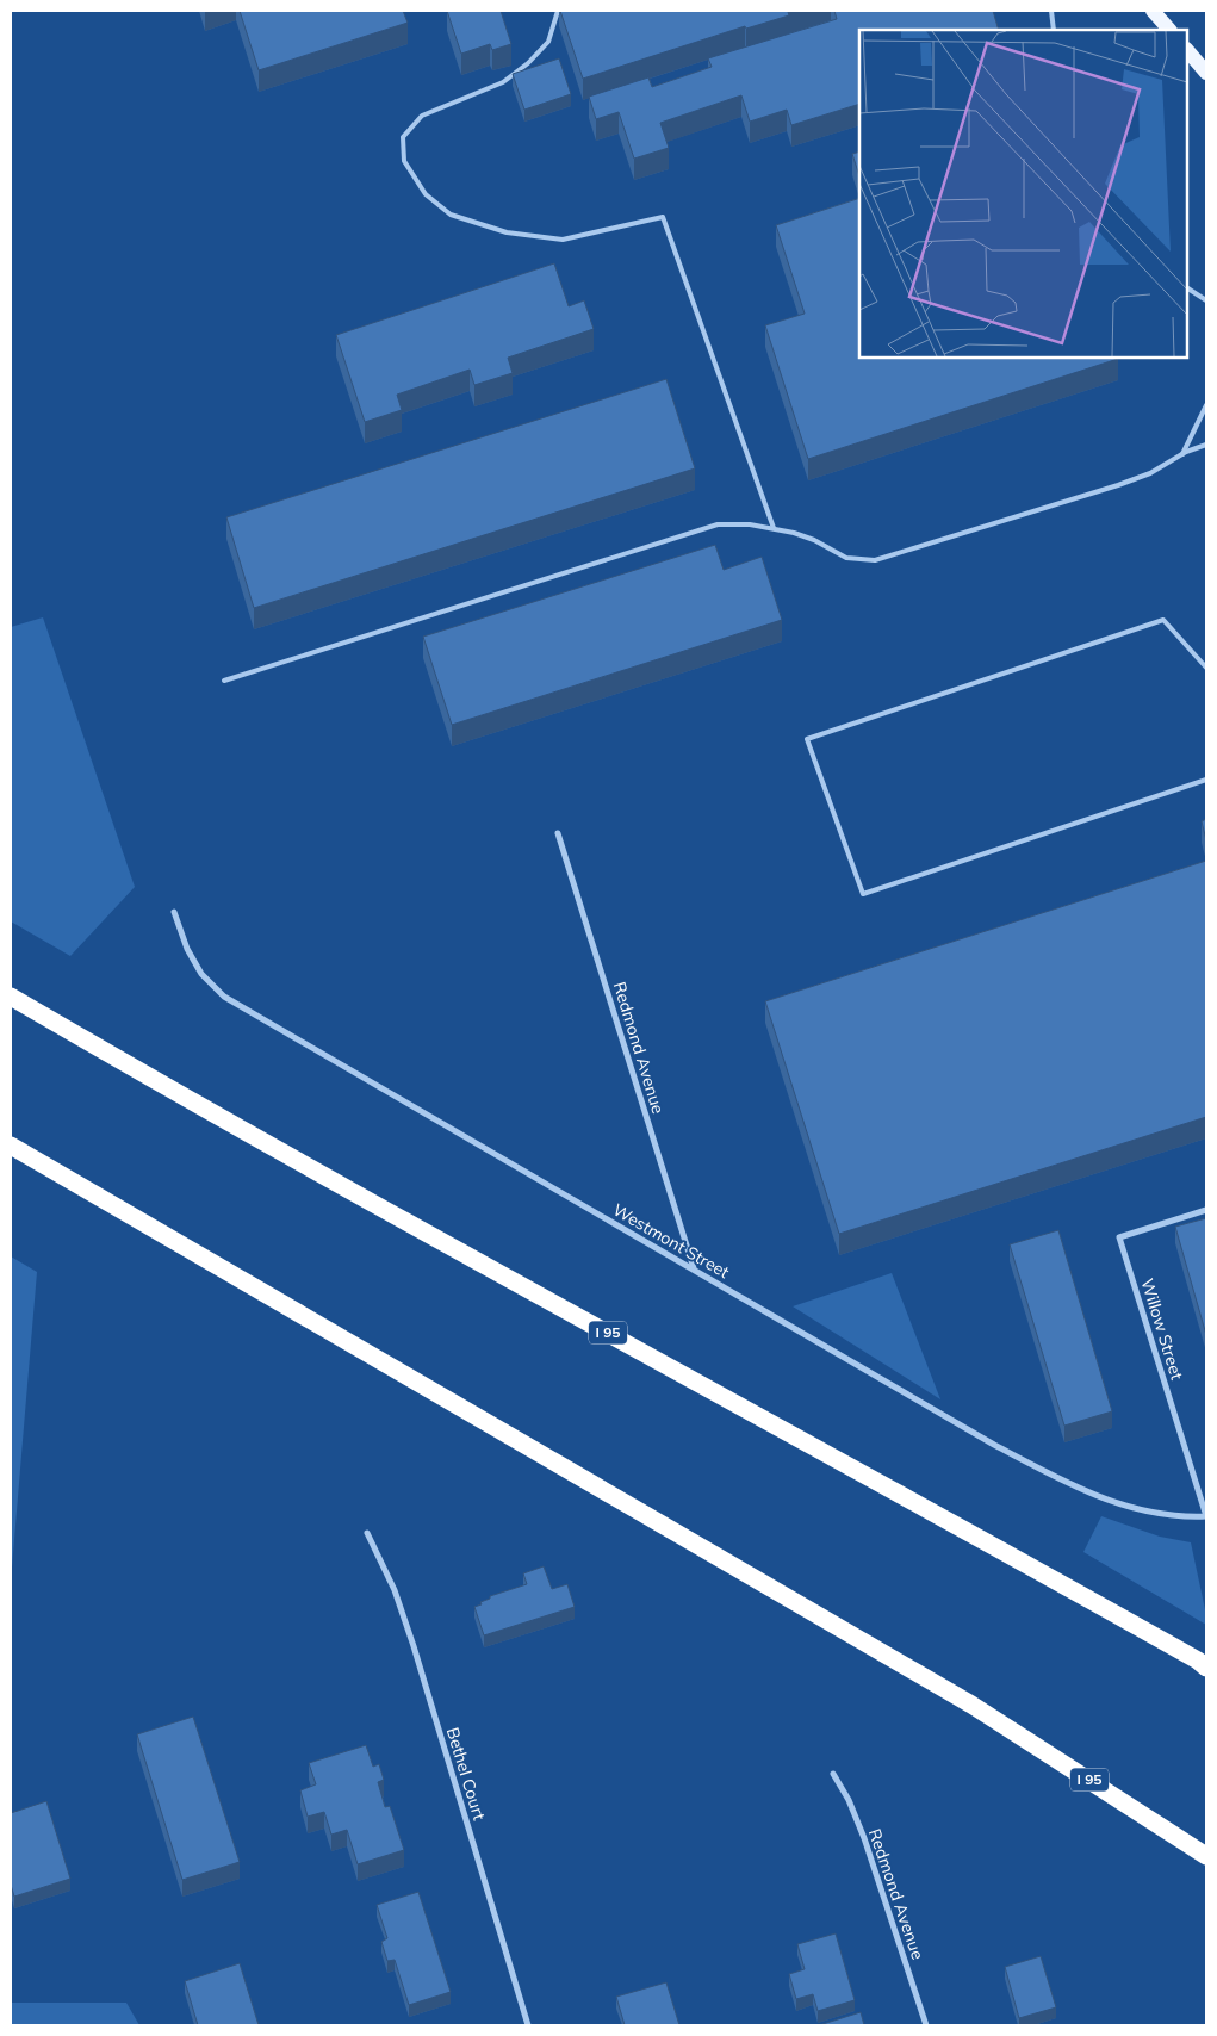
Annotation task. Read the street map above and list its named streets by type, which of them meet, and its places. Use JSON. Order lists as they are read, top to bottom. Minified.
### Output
{"streets":{"highway":["I 95"],"street":["Redmond Avenue","Westmont Street","Willow Street","Bethel Court"]},"crossings":[["Redmond Avenue","Westmont Street"],["Westmont Street","Willow Street"]]}
